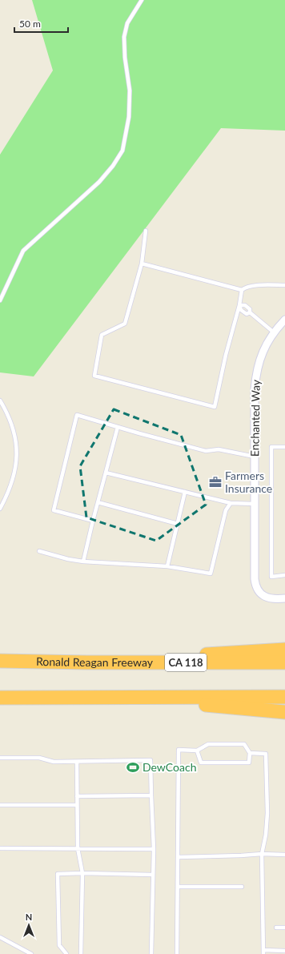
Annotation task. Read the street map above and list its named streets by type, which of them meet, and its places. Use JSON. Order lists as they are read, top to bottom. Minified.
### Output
{"streets":{"highway":["Ronald Reagan Freeway","CA 118"],"street":["Enchanted Way"]},"places":{"office":["Farmers Insurance"],"sports":["DewCoach"]},"scale_bar":"50 m","north":"top"}
